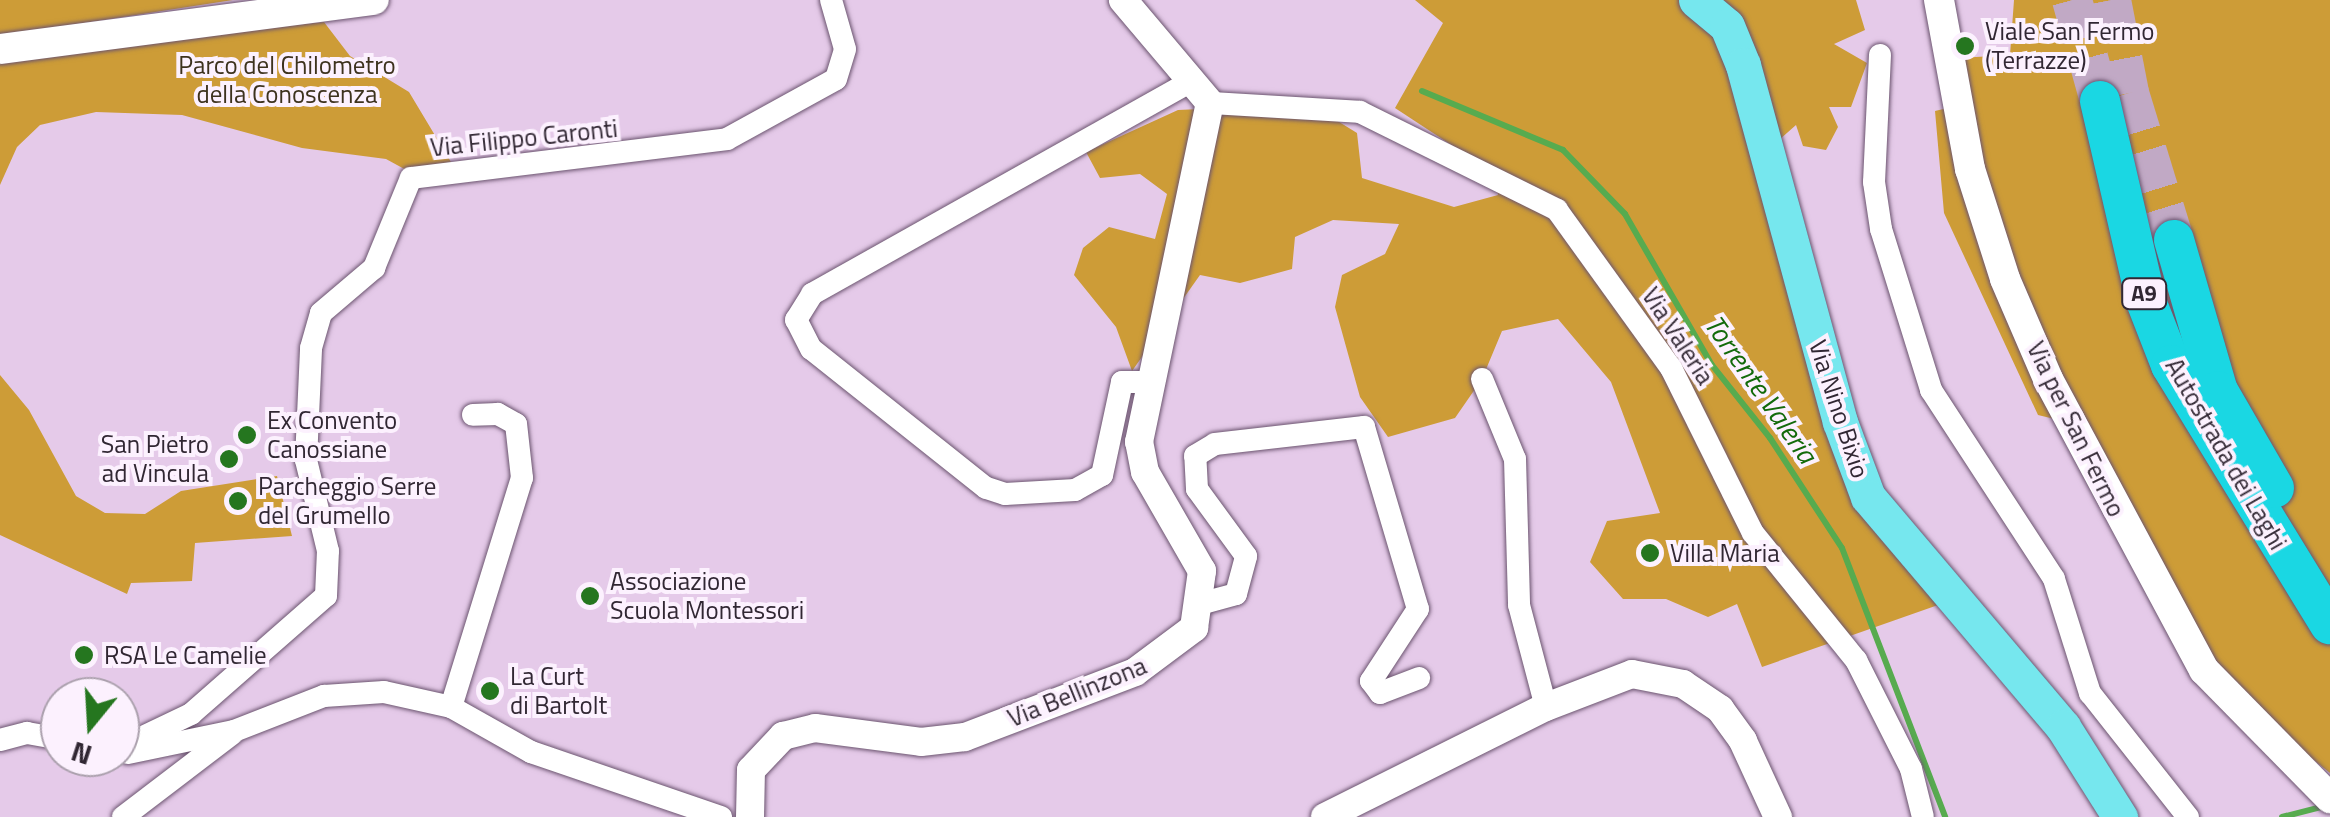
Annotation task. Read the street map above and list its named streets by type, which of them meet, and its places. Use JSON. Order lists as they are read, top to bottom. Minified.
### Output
{"streets":{"highway":["A9","Autostrada dei Laghi"],"main road":["Via Nino Bixio","Via per San Fermo"],"street":["Via Filippo Caronti","Via Valeria","Via Bellinzona"]},"water":["Torrente Valeria"],"parks":["Parco del Chilometro della Conoscenza"],"places":["Viale San Fermo (Terrazze)","Ex Convento Canossiane","San Pietro ad Vincula","Parcheggio Serre del Grumello","Villa Maria","Associazione Scuola Montessori","RSA Le Camelie","La Curt di Bartolt"],"north":"bottom"}
